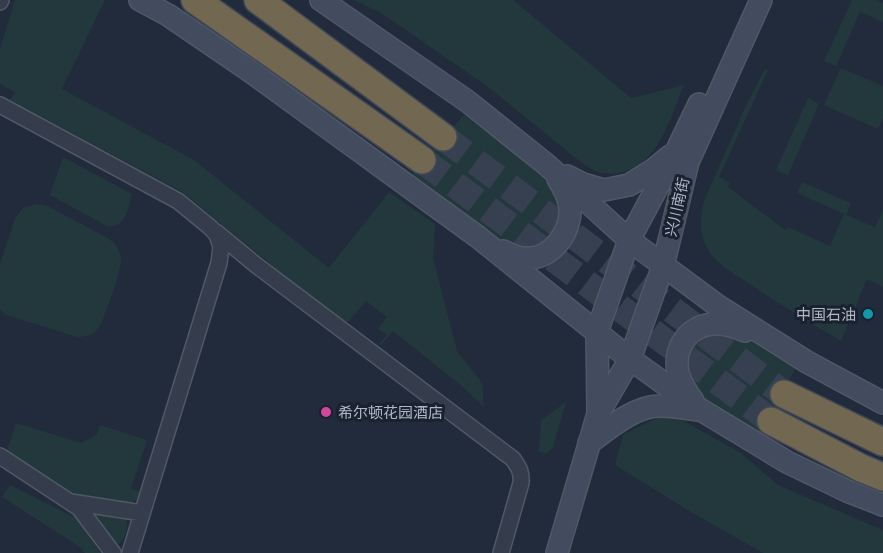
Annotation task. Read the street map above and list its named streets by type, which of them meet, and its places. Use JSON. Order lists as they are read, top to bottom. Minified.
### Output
{"streets":{"street":["兴川南街"]},"places":["中国石油","希尔顿花园酒店"]}
